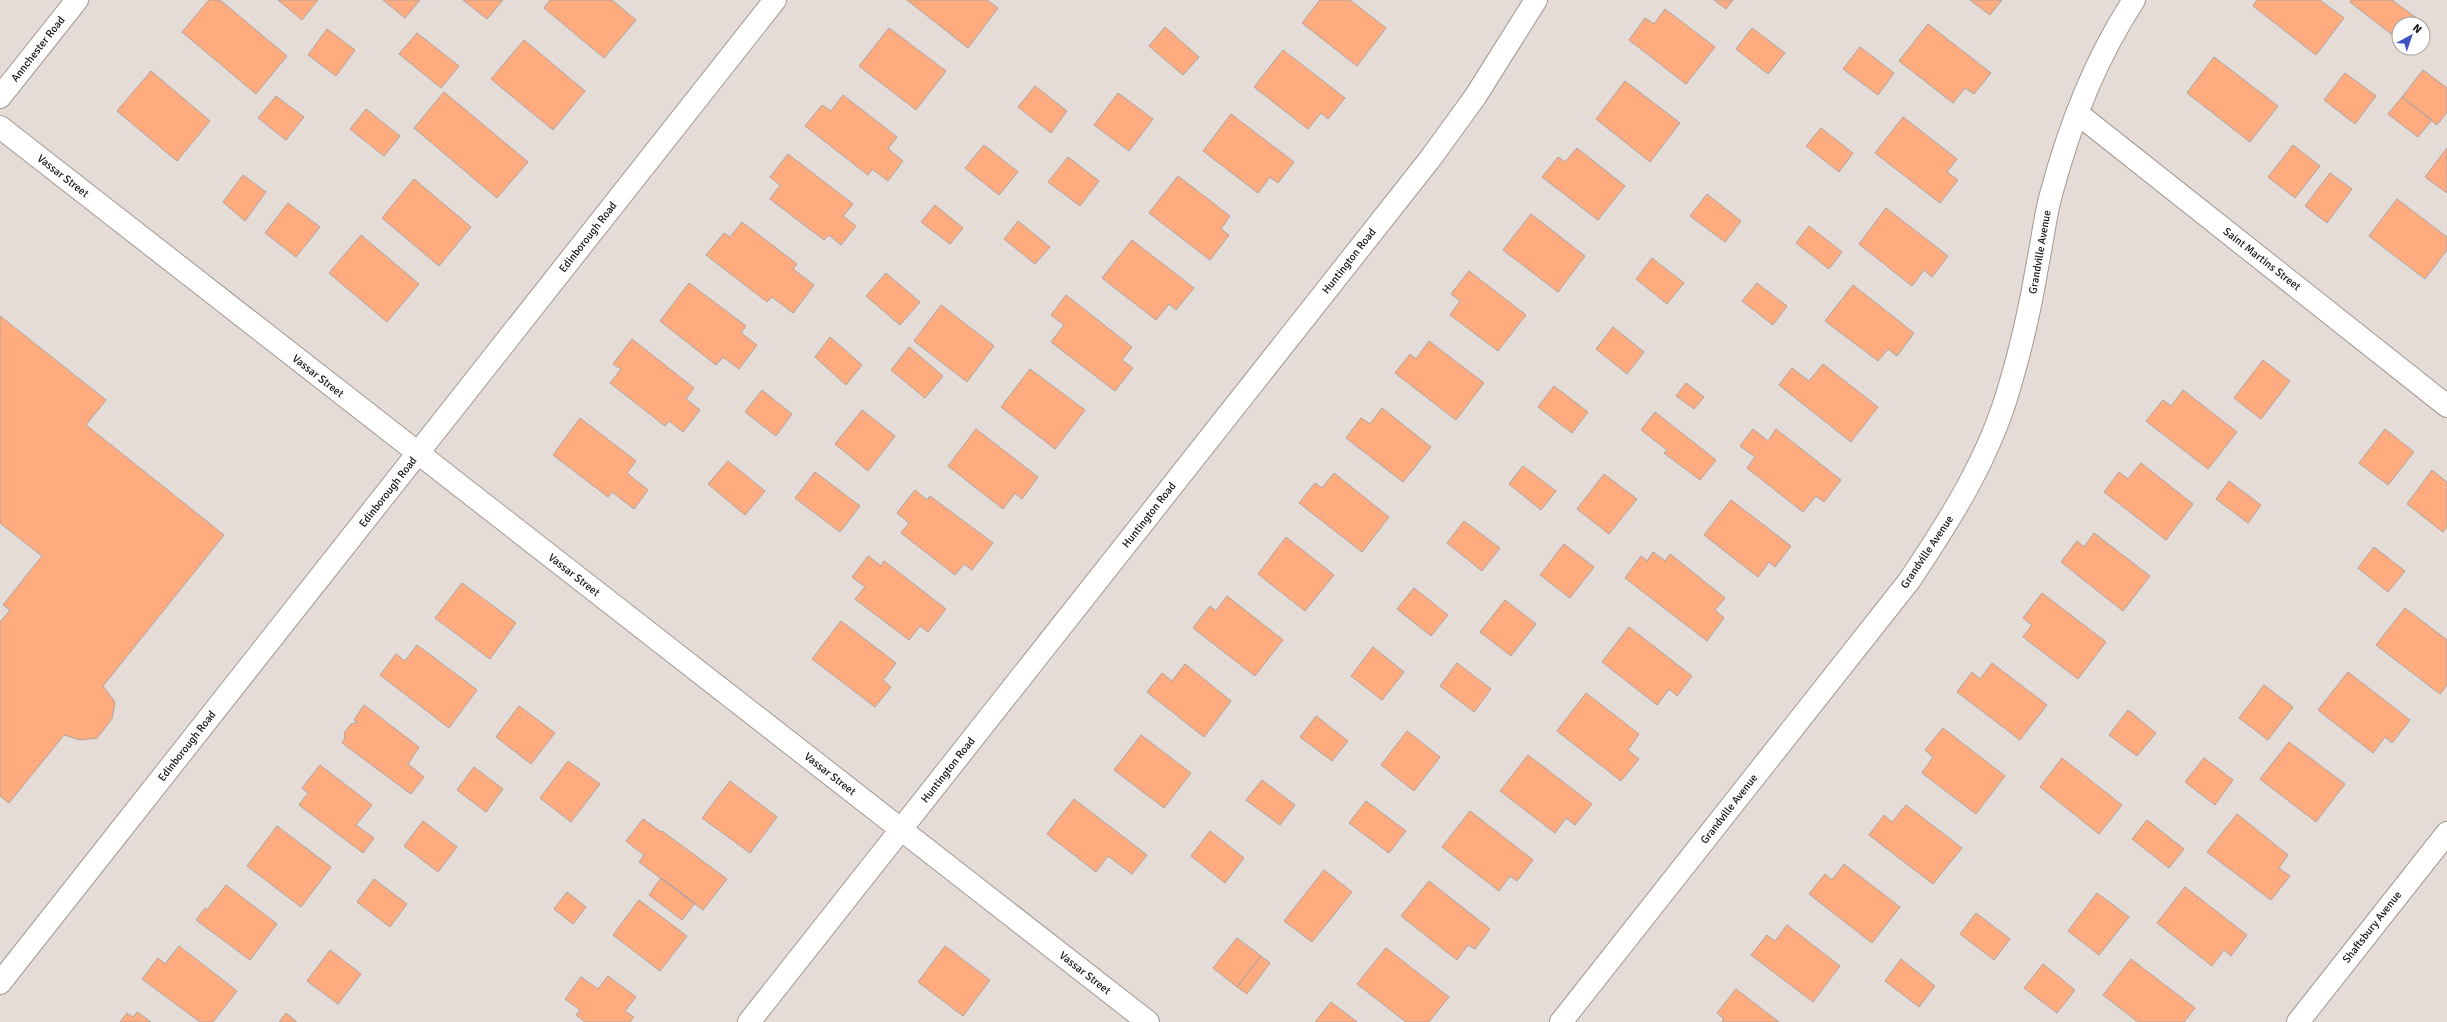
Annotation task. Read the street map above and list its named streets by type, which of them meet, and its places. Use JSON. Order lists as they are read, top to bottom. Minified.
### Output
{"streets":{"street":["Annchester Road","Vassar Street","Edinborough Road","Grandville Avenue","Saint Martins Street","Huntington Road","Shaftsbury Avenue"]},"crossings":[["Vassar Street","Edinborough Road"],["Vassar Street","Huntington Road"],["Grandville Avenue","Saint Martins Street"]],"north":"top right"}
